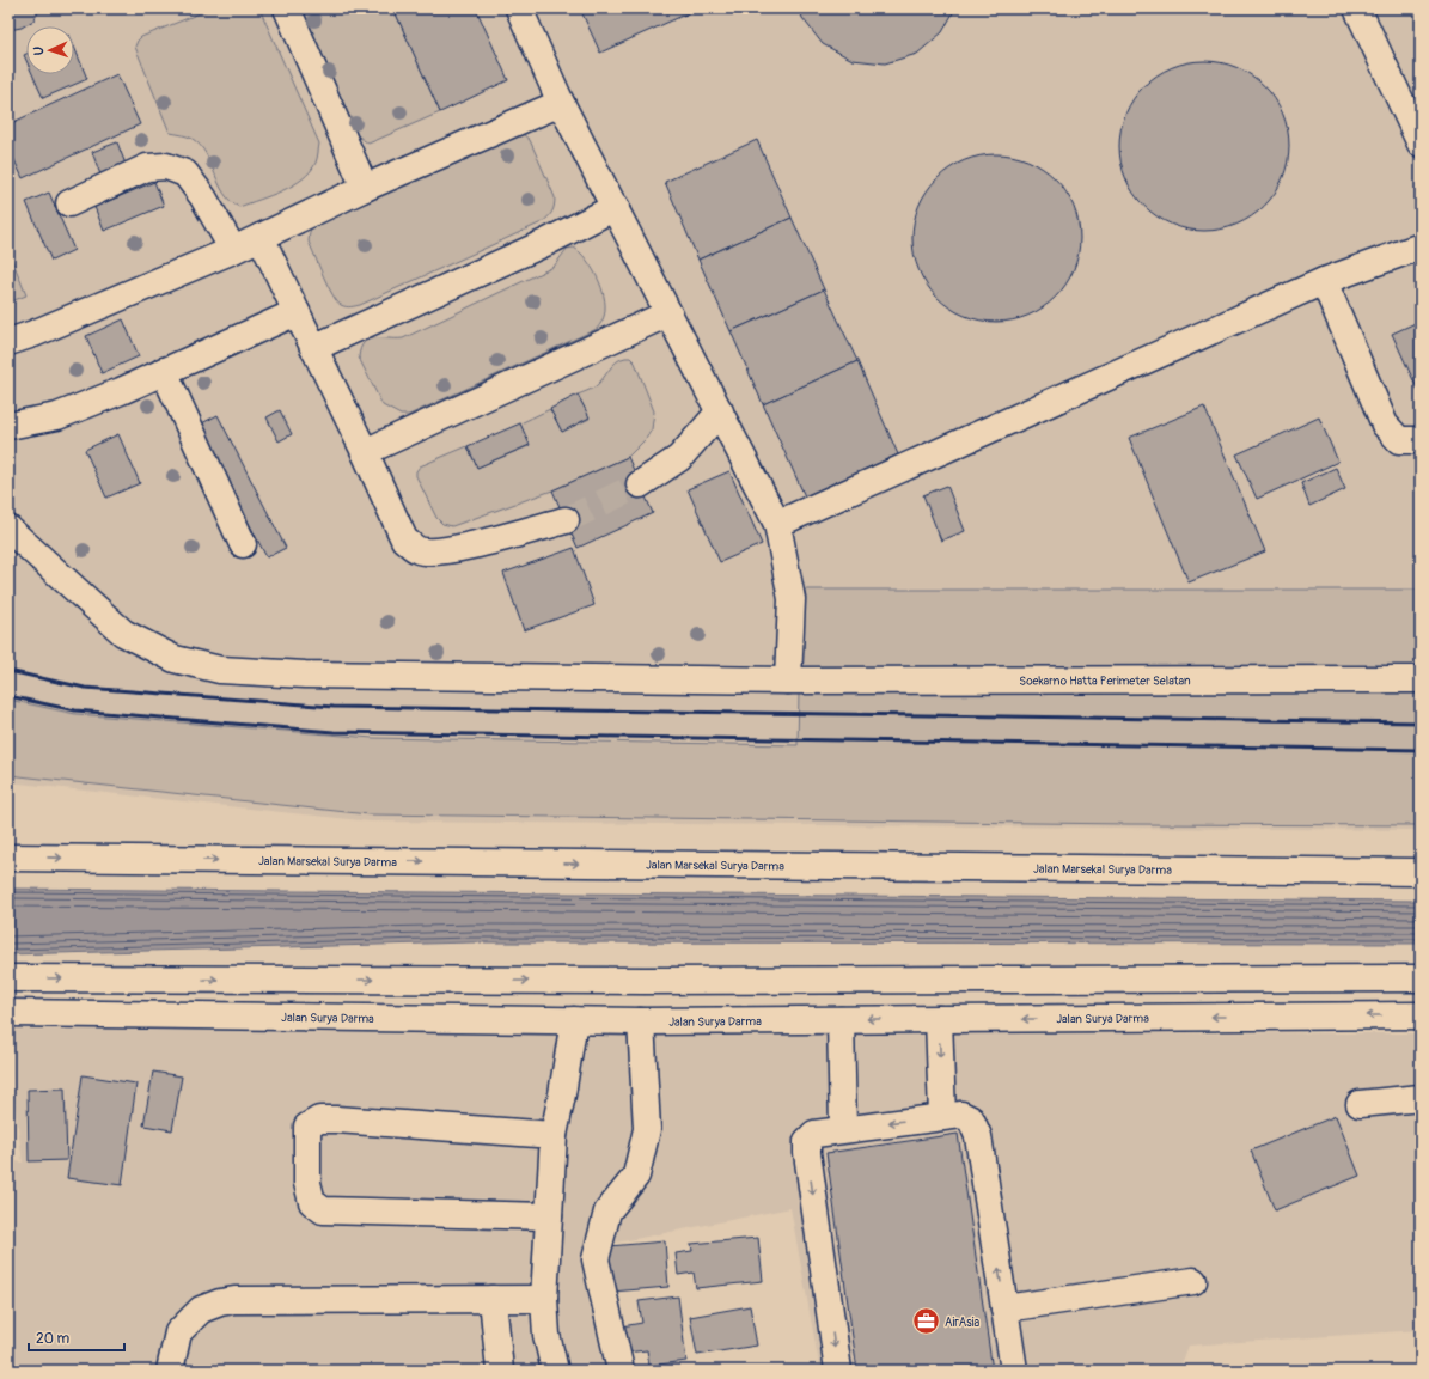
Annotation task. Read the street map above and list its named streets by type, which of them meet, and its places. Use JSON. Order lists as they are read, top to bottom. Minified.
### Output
{"streets":{"main road":["Soekarno Hatta Perimeter Selatan","Jalan Marsekal Surya Darma","Jalan Surya Darma"]},"places":{"office":["AirAsia"]},"scale_bar":"20 m","north":"left"}
